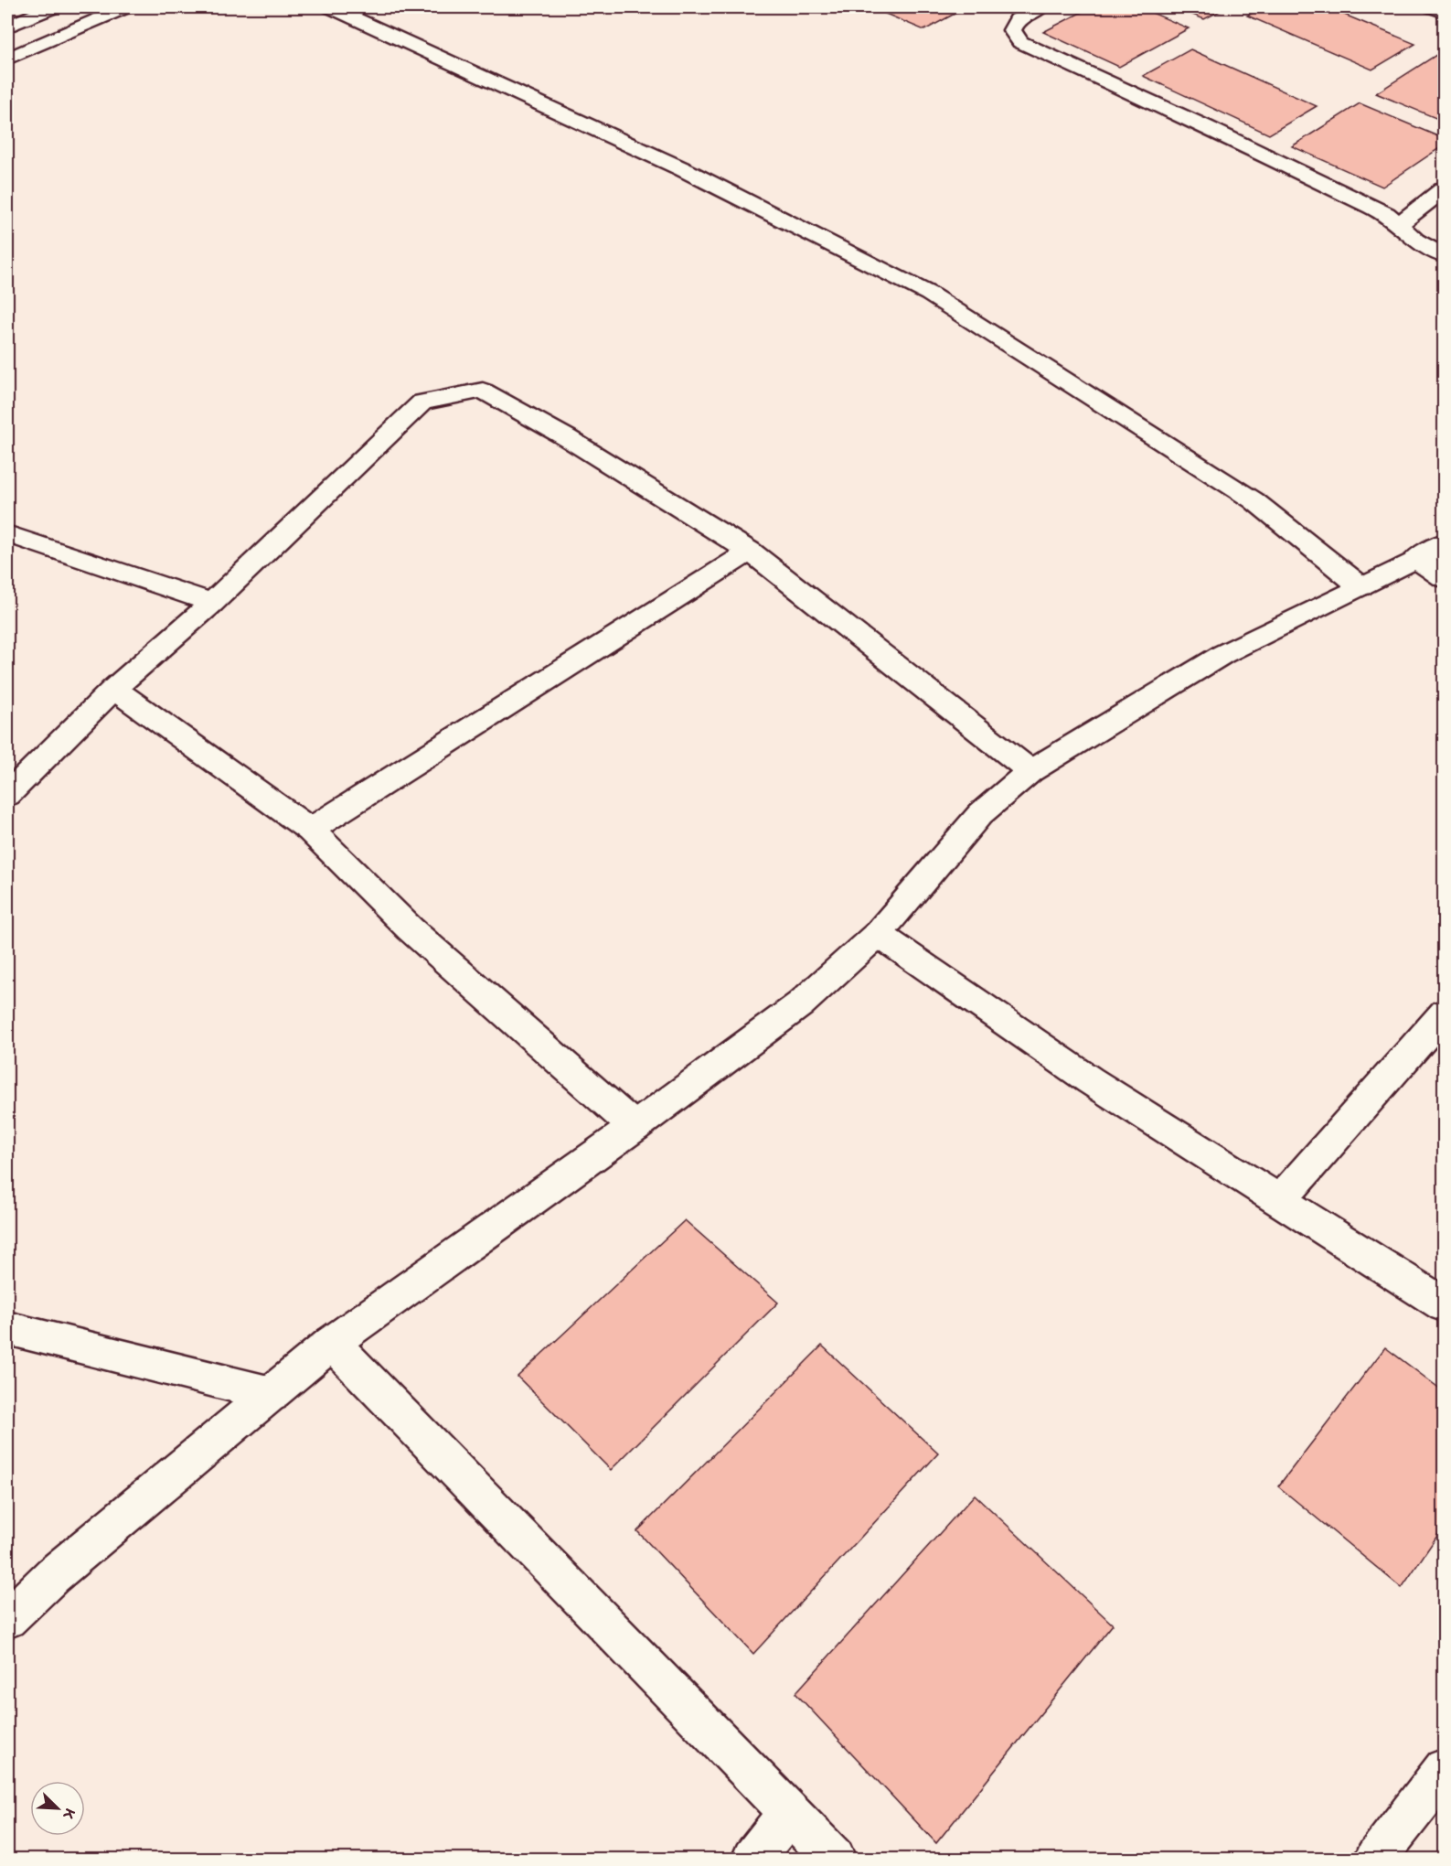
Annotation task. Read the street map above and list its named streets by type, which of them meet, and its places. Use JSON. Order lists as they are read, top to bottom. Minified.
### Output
{"north":"bottom right"}
